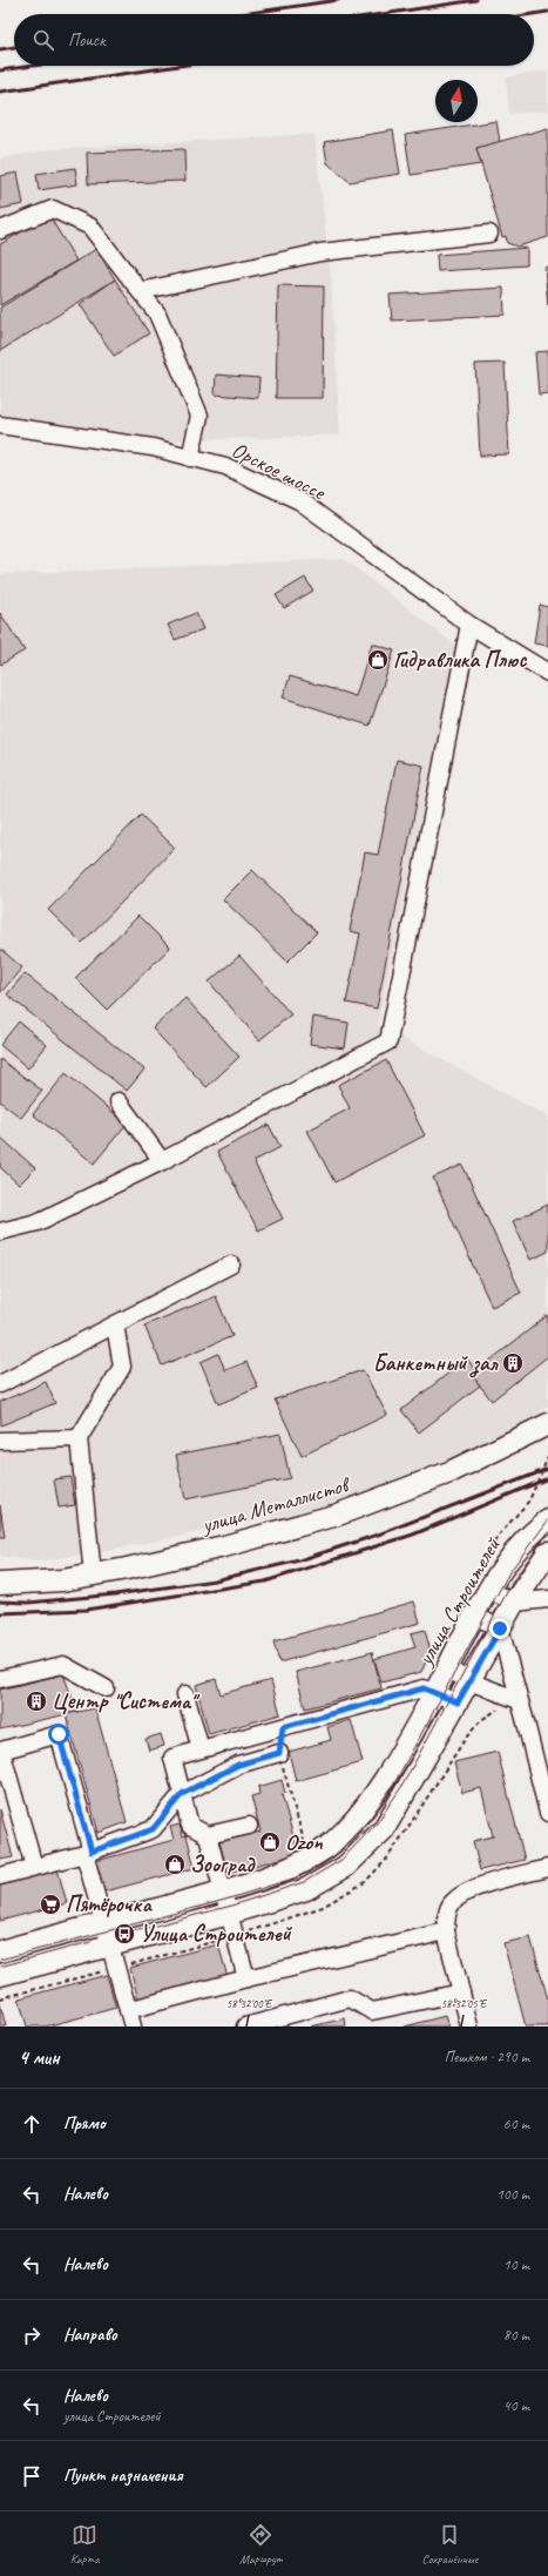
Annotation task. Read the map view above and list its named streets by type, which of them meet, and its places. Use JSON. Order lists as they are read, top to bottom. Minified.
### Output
{"streets":{"main road":["улица Металлистов","улица Строителей"],"street":["Орское шоссе"]},"places":{"shop":["Гидравлика Плюс","Ozon","Зооград"],"building":["Банкетный зал","Центр \"Система\""],"supermarket":["Пятёрочка"],"bus stop":["Улица Строителей"]},"north":"top","page":{"search":"Поиск","heading":["4 мин","Пешком · 290 m"],"list":[["Прямо","60 m"],["Налево","100 m"],["Налево","10 m"],["Направо","80 m"],["Налево","улица Строителей","40 m"],"Пункт назначения"],"nav":["Карта","Маршрут","Сохранённые"]},"coordinates":["58°32'00\"E","58°32'05\"E"]}
